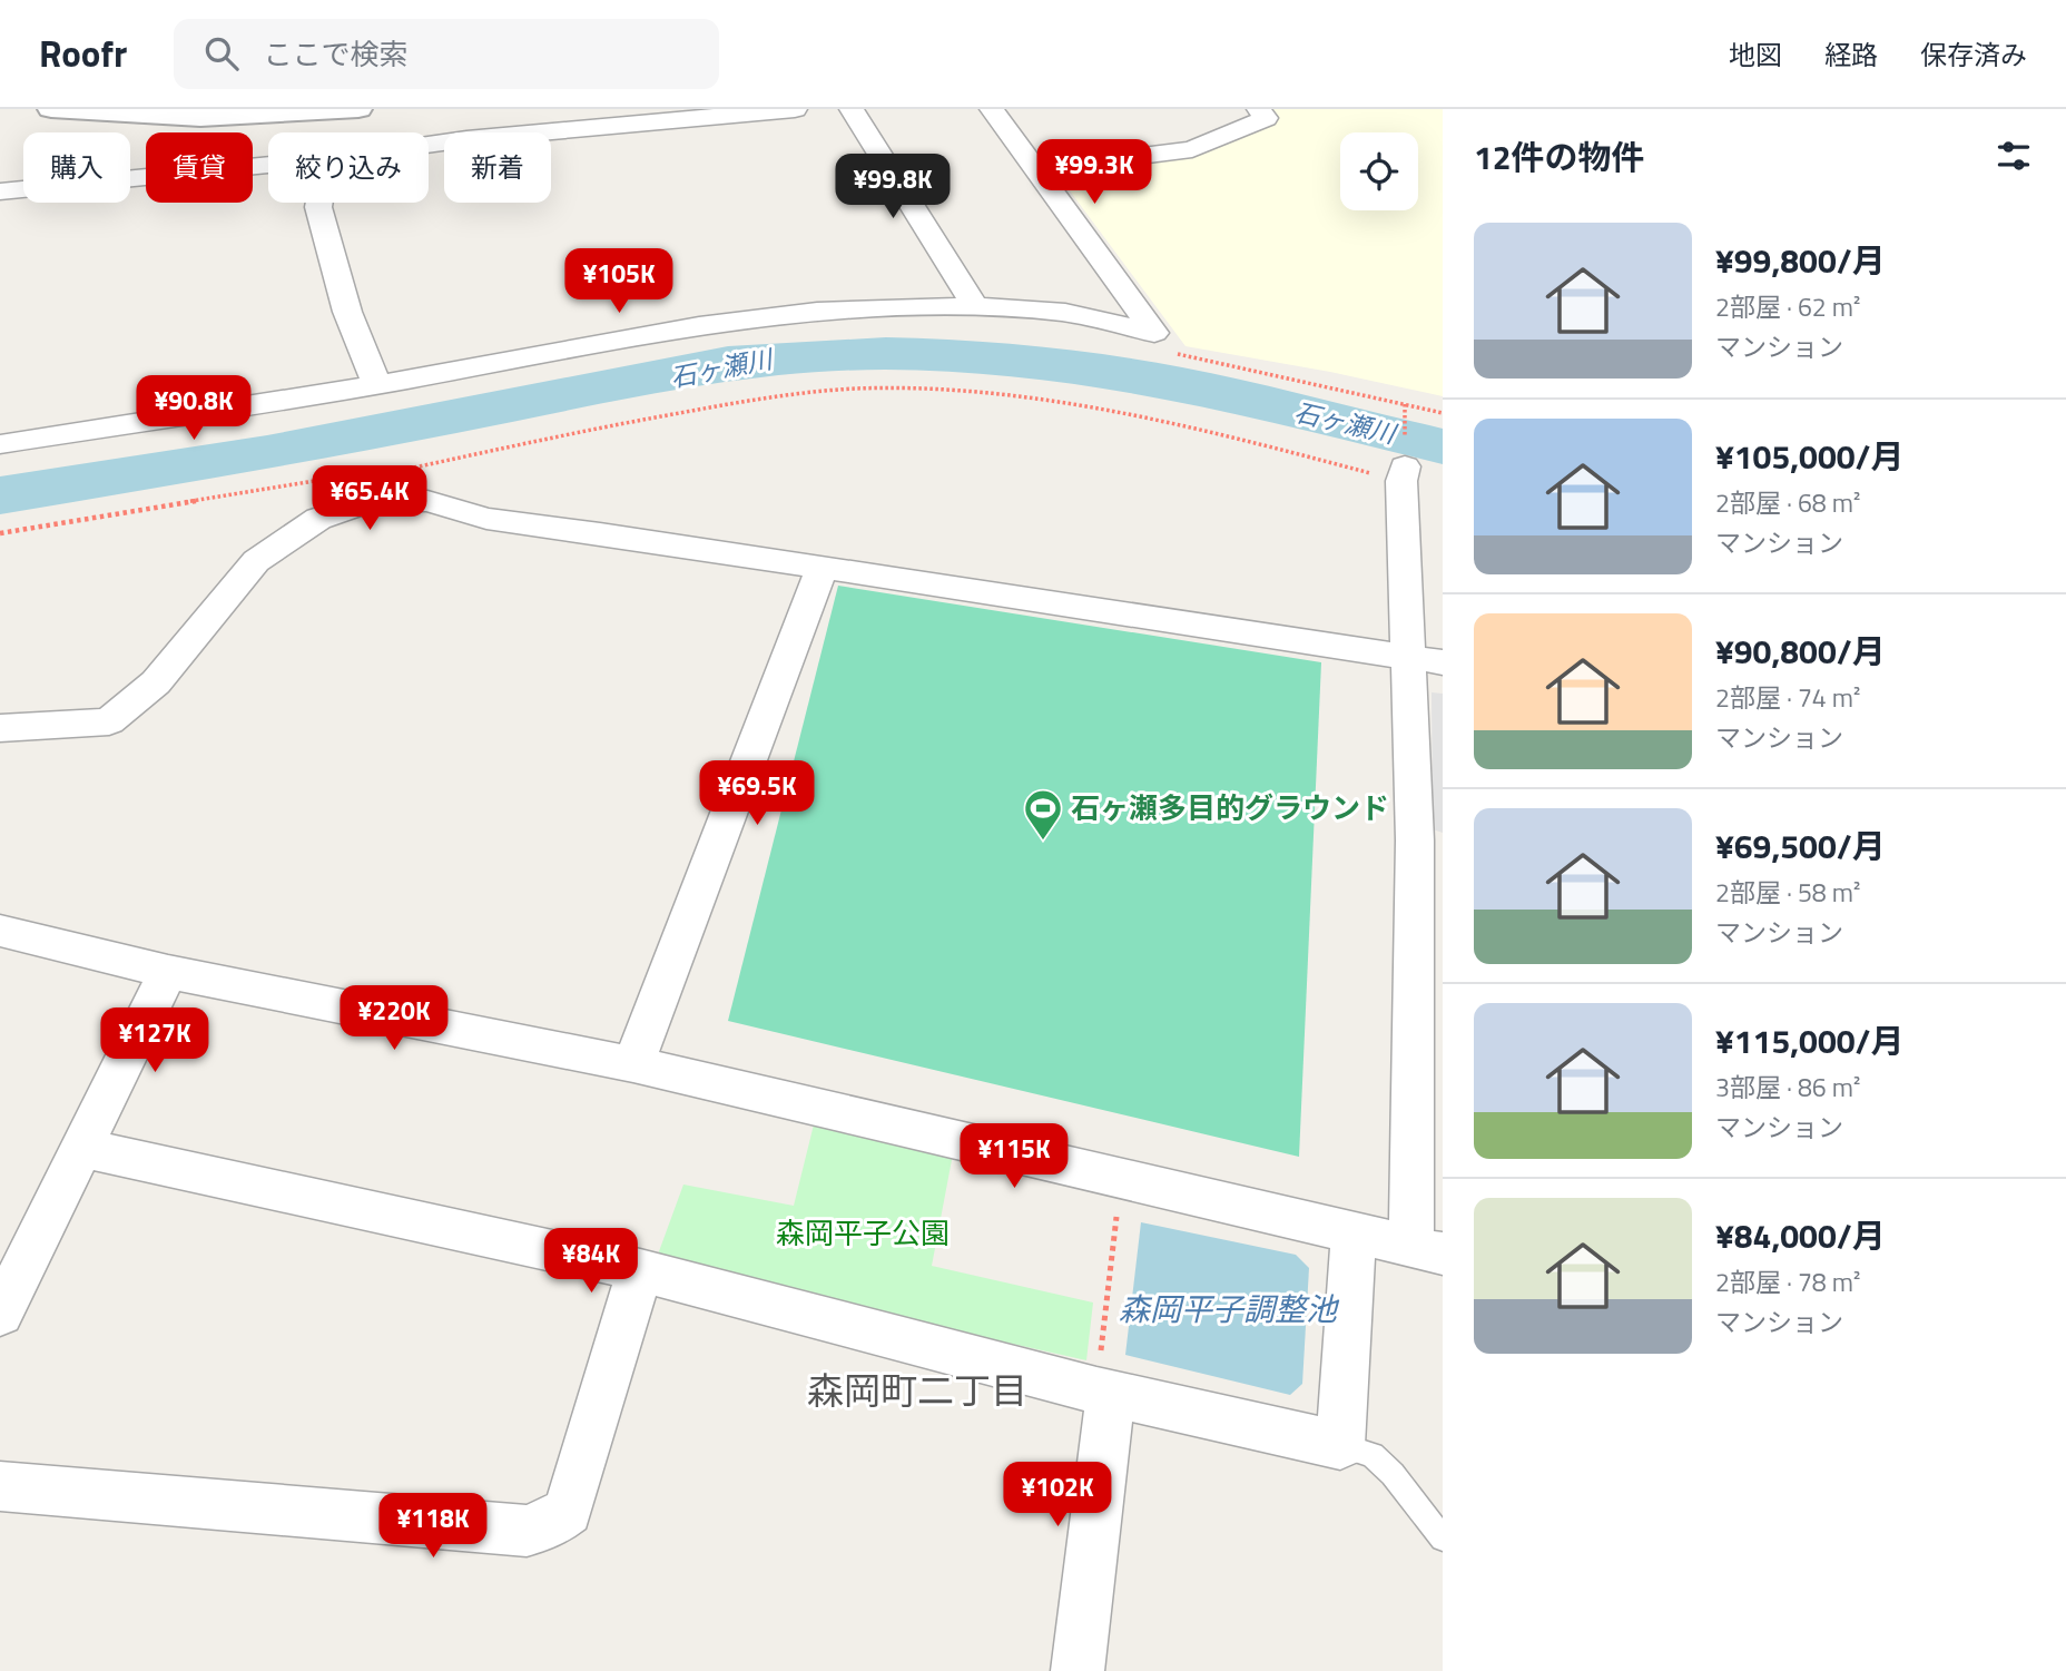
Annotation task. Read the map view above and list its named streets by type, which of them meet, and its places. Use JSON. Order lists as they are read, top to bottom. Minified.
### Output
{"districts":["森岡町二丁目"],"water":["石ヶ瀬川","森岡平子調整池"],"parks":["森岡平子公園"],"places":{"sports":["石ヶ瀬多目的グラウンド"]},"page":{"header":"Roofr","search":"ここで検索","nav":["地図","経路","保存済み"],"heading":"12件の物件","chip":["購入","賃貸","絞り込み","新着"],"price":["¥99.3K","¥99.8K","¥105K","¥90.8K","¥65.4K","¥69.5K","¥220K","¥127K","¥115K","¥84K","¥102K","¥118K"],"list":[{"name":"¥99,800/月","note":"2部屋 · 62 m² · マンション"},{"name":"¥105,000/月","note":"2部屋 · 68 m² · マンション"},{"name":"¥90,800/月","note":"2部屋 · 74 m² · マンション"},{"name":"¥69,500/月","note":"2部屋 · 58 m² · マンション"},{"name":"¥115,000/月","note":"3部屋 · 86 m² · マンション"},{"name":"¥84,000/月","note":"2部屋 · 78 m² · マンション"}]}}
